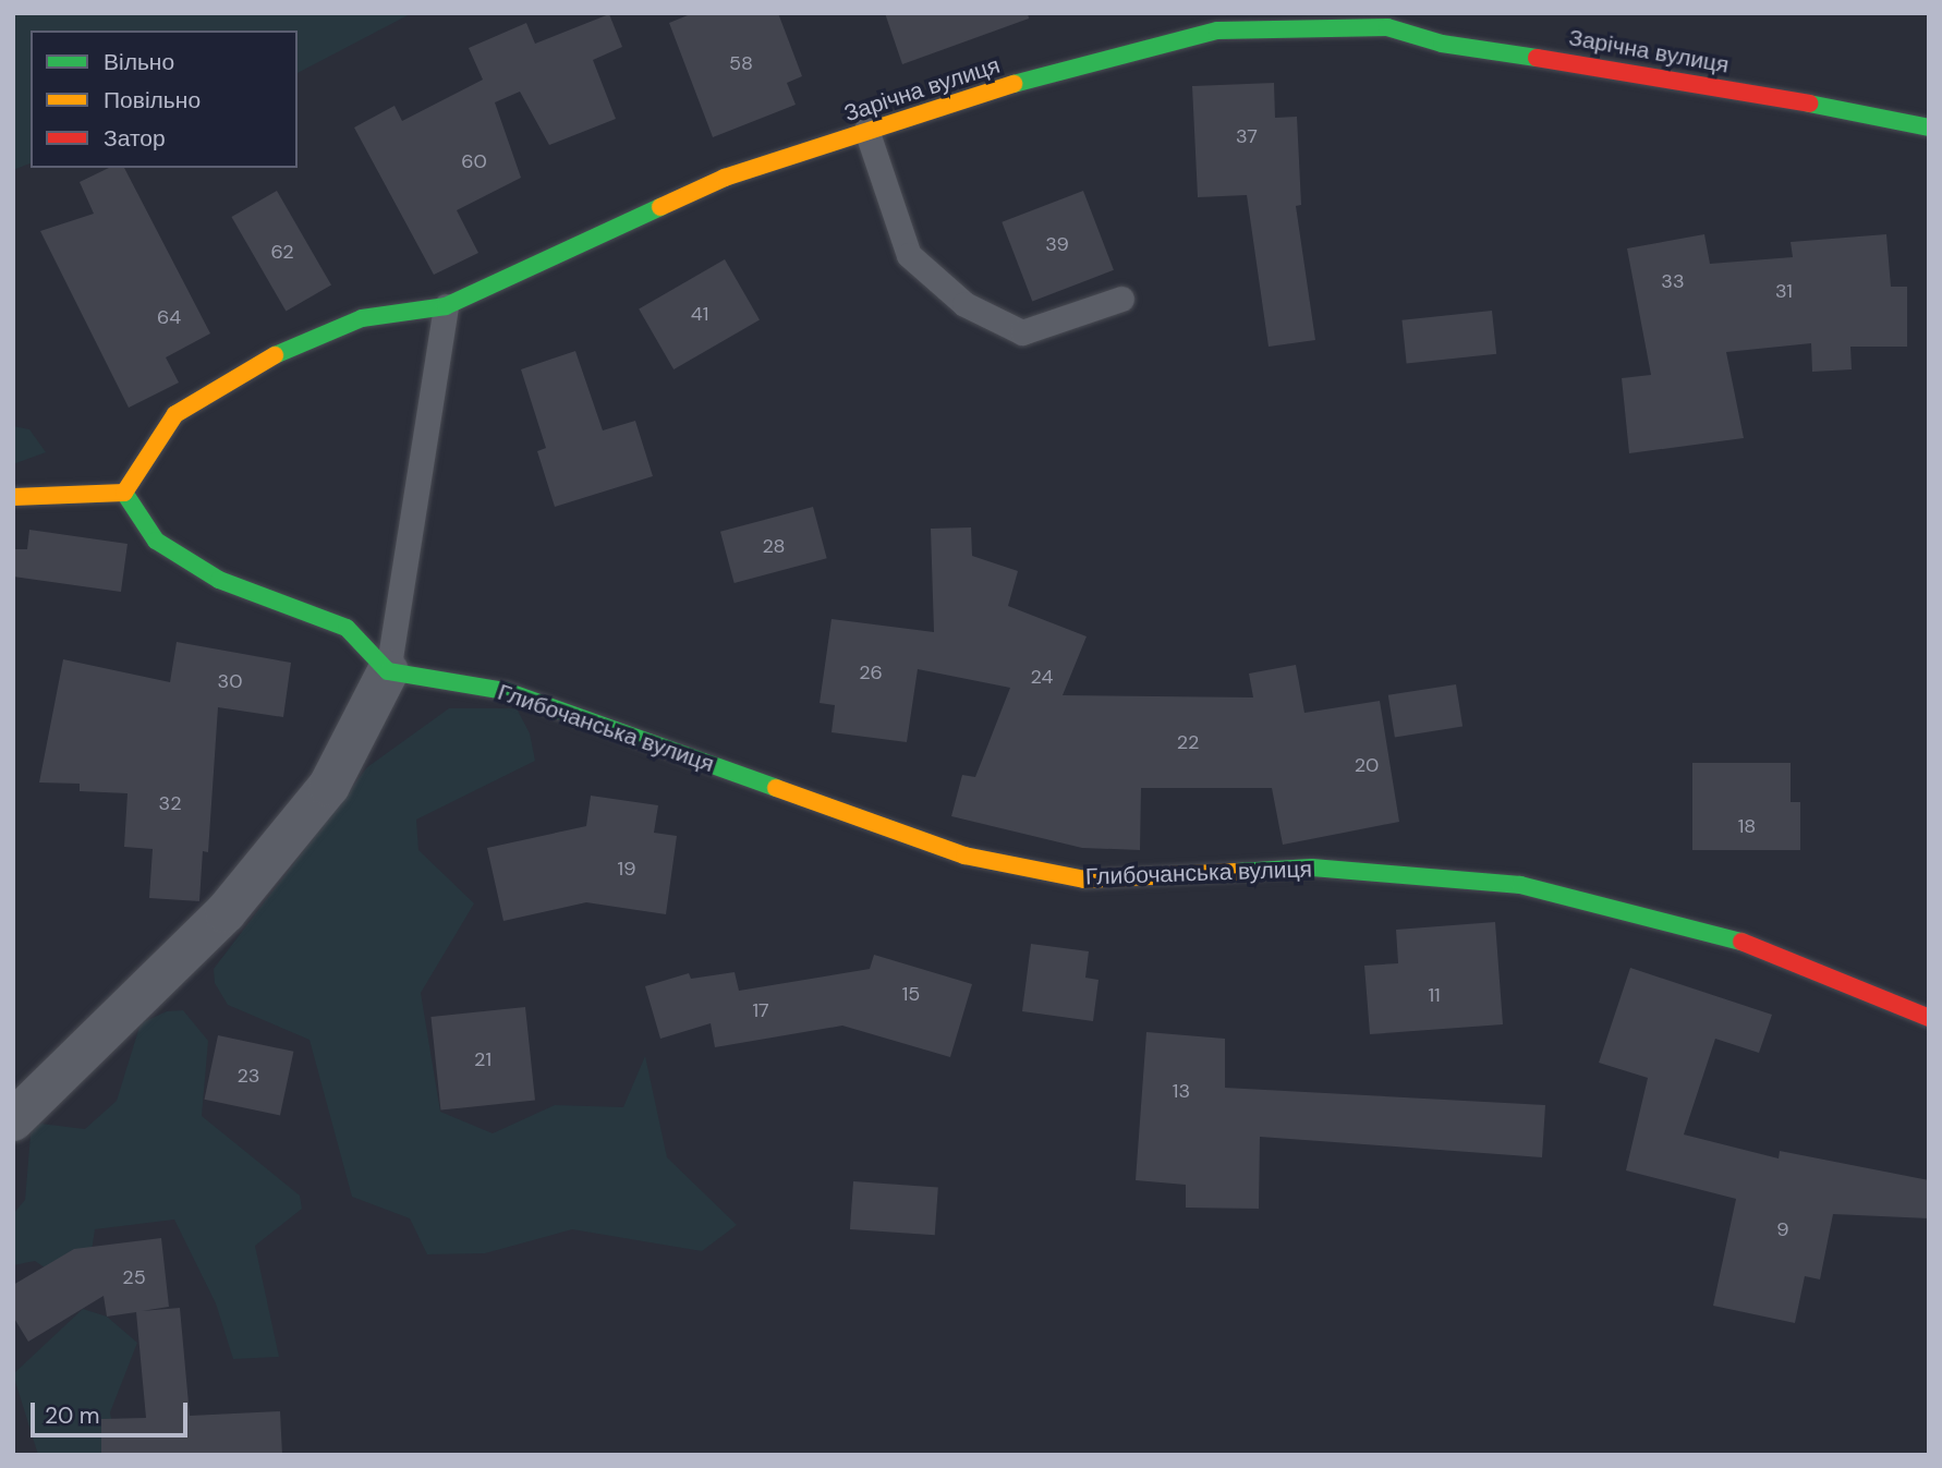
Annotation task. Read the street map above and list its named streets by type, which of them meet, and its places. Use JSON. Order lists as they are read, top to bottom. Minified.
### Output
{"streets":{"street":["Зарічна вулиця","Глибочанська вулиця"]},"house_numbers":["58","37","60","39","62","33","31","41","64","28","26","24","30","22","20","32","18","19","15","11","17","21","23","13","9","25"],"legend":["Вільно","Повільно","Затор"],"scale_bar":"20 m"}
